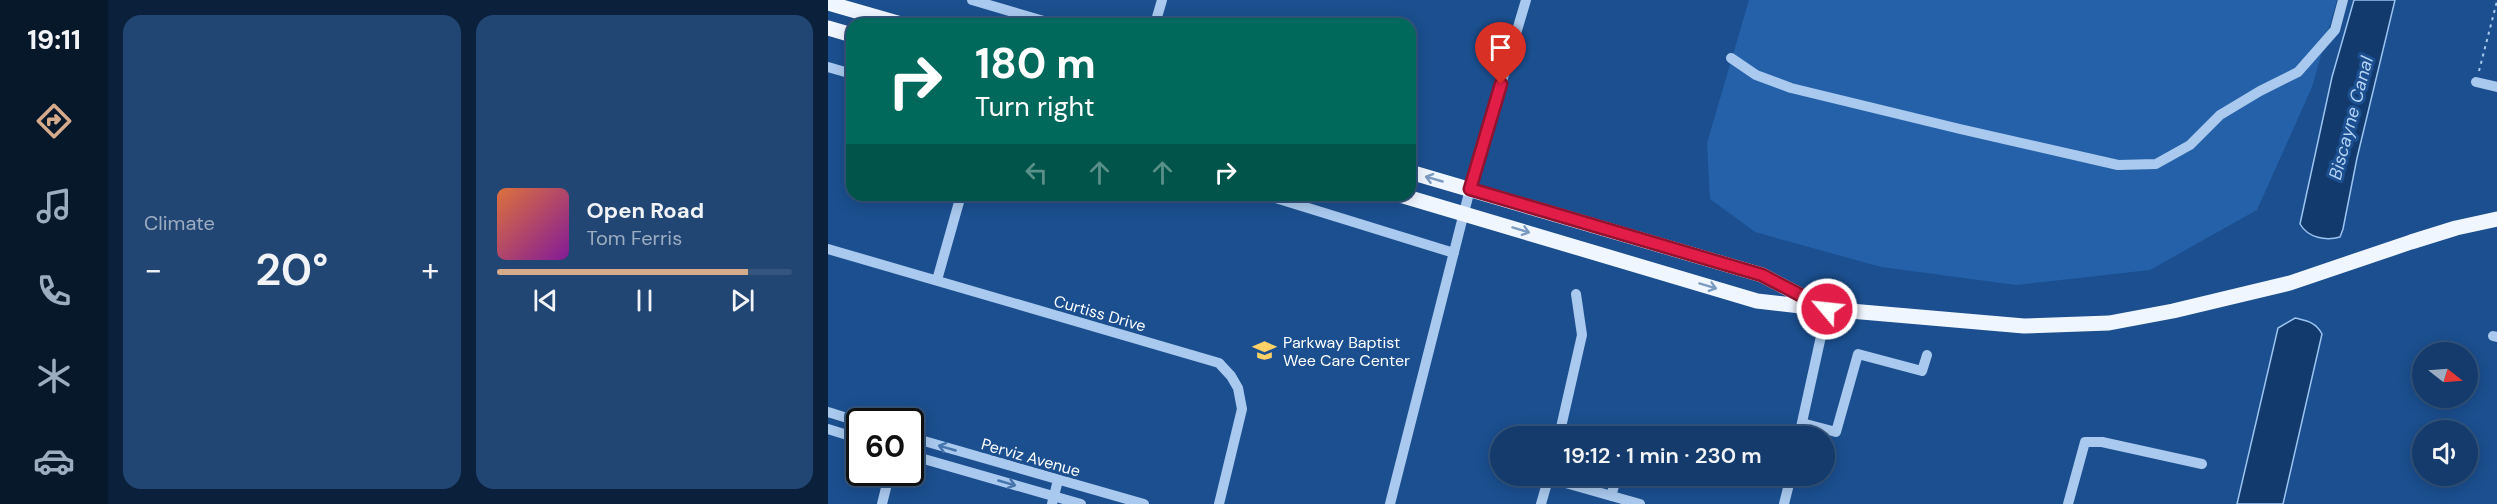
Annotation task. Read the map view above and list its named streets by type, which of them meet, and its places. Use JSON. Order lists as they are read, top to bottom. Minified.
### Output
{"streets":{"street":["Curtiss Drive","Perviz Avenue"]},"water":["Biscayne Canal"],"places":{"school or university":["Parkway Baptist Wee Care Center"]},"north":"right","page":{"tabs":"19:11","tile":"Climate","turn":["180 m","Turn right"],"song":["Open Road","Tom Ferris"],"heat":["−","20°","+"],"limit":"60","trip":"19:12 · 1 min · 230 m"}}
